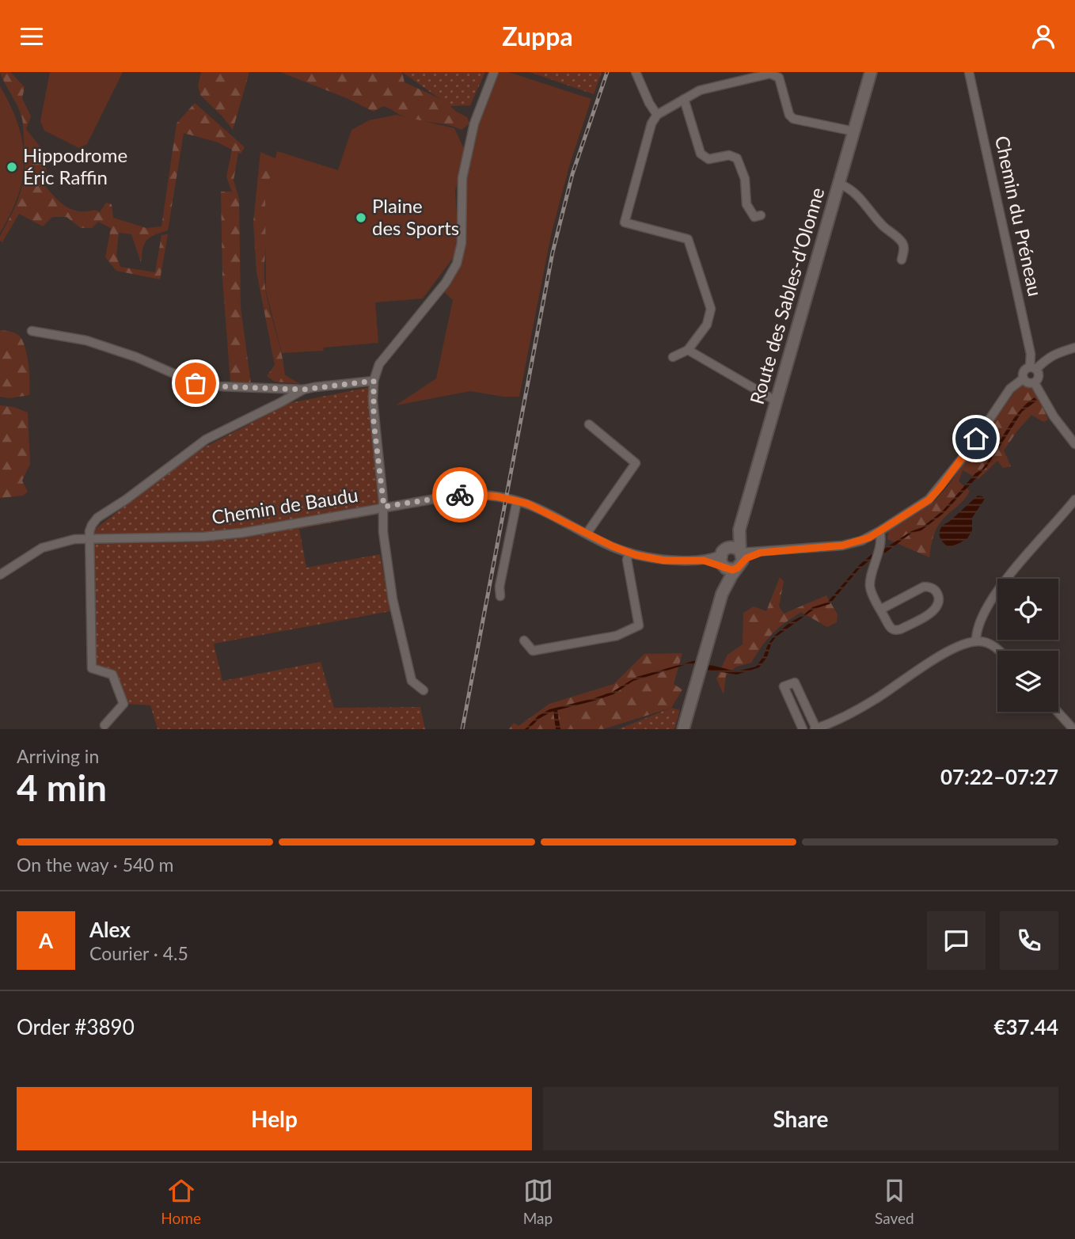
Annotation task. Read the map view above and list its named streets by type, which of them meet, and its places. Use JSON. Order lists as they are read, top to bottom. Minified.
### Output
{"streets":{"main road":["Route des Sables-d'Olonne"],"street":["Chemin du Préneau","Chemin de Baudu"]},"crossings":[["Chemin du Préneau","Chemin de Baudu"],["Route des Sables-d'Olonne","Chemin de Baudu"]],"places":["Hippodrome Éric Raffin","Plaine des Sports"],"page":{"header":"Zuppa","heading":["4 min","Arriving in","07:22–07:27"],"panel":["Alex","Courier · 4.5","Order #3890","€37.44"],"bar":"On the way · 540 m","round":"A","buttons":["Help","Share"],"tabs":["Home","Map","Saved"]}}
